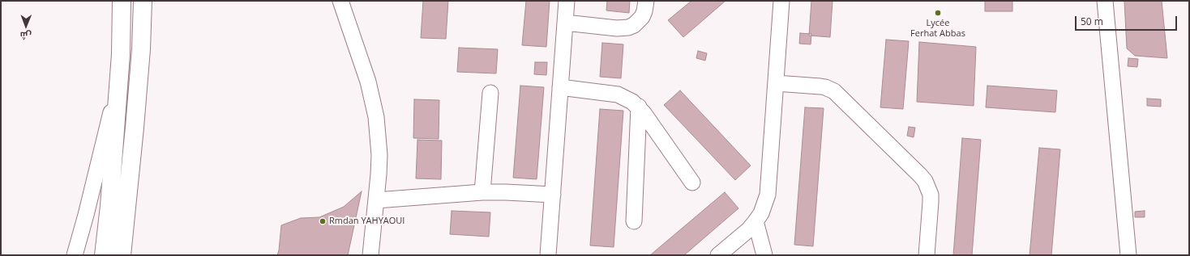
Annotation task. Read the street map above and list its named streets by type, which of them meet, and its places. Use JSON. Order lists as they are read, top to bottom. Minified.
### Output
{"places":["Lycée Ferhat Abbas","Rmdan YAHYAOUI"],"scale_bar":"50 m","north":"bottom"}
